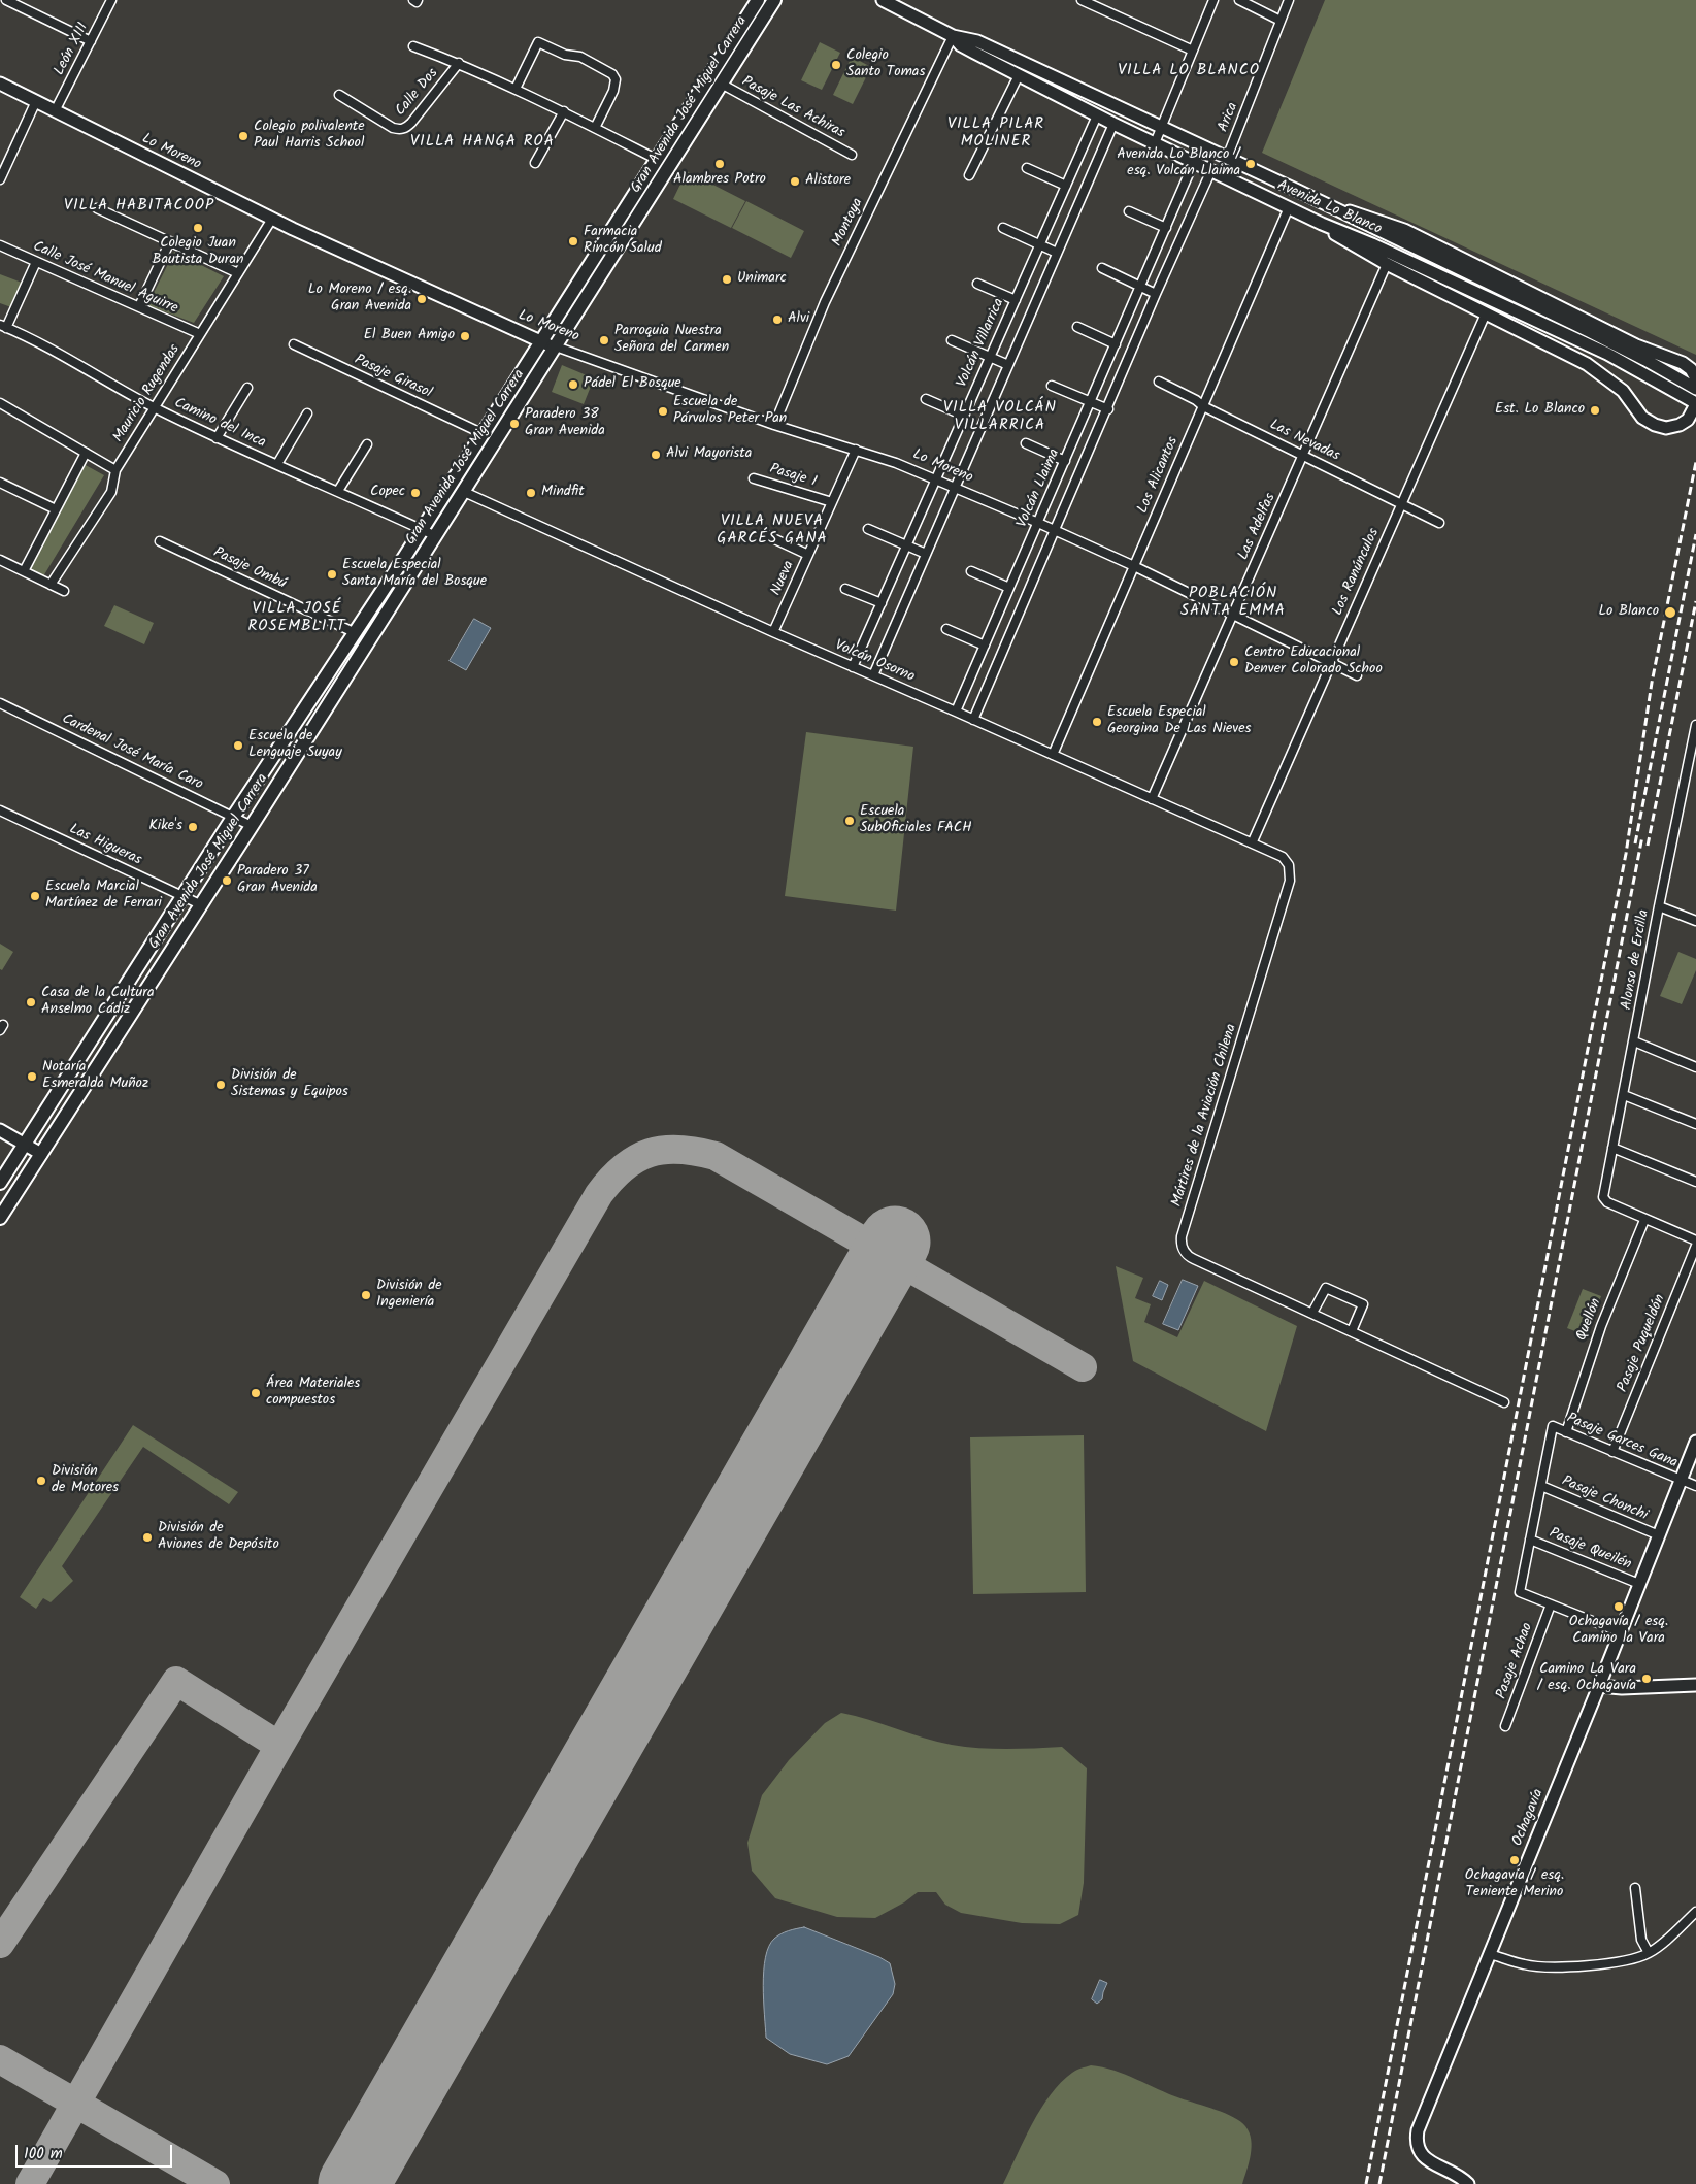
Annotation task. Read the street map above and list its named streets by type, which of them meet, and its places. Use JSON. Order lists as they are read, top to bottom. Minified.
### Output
{"streets":{"main road":["Gran Avenida José Miguel Carrera","Lo Moreno","Avenida Lo Blanco","Ochagavía"],"street":["León XIII","Calle Dos","Pasaje Las Achiras","Arica","Montoya","Calle José Manuel Aguirre","Volcán Villarrica","Pasaje Girasol","Mauricio Rugendas","Camino del Inca","Las Nevadas","Los Alicantos","Pasaje 1","Volcán Llaima","Las Adelfas","Pasaje Ombú","Los Ranúnculos","Nueva","Volcán Osorno","Cardenal José María Caro","Las Higueras","Alonso de Ercilla","Mártires de la Aviación Chilena","Quellón","Pasaje Puqueldón","Pasaje Garces Gana","Pasaje Chonchi","Pasaje Queilén","Pasaje Achao"]},"crossings":[["León XIII","Lo Moreno"],["Gran Avenida José Miguel Carrera","Pasaje Las Achiras"],["Gran Avenida José Miguel Carrera","Lo Moreno"],["Gran Avenida José Miguel Carrera","Pasaje Girasol"],["Gran Avenida José Miguel Carrera","Camino del Inca"],["Gran Avenida José Miguel Carrera","Pasaje Ombú"],["Gran Avenida José Miguel Carrera","Volcán Osorno"],["Gran Avenida José Miguel Carrera","Cardenal José María Caro"],["Gran Avenida José Miguel Carrera","Las Higueras"],["Arica","Avenida Lo Blanco"],["Lo Moreno","Montoya"],["Lo Moreno","Volcán Villarrica"],["Lo Moreno","Mauricio Rugendas"],["Lo Moreno","Los Alicantos"],["Lo Moreno","Volcán Llaima"],["Lo Moreno","Las Adelfas"],["Lo Moreno","Los Ranúnculos"],["Lo Moreno","Nueva"],["Avenida Lo Blanco","Montoya"],["Avenida Lo Blanco","Volcán Villarrica"],["Avenida Lo Blanco","Los Alicantos"],["Avenida Lo Blanco","Volcán Llaima"],["Calle José Manuel Aguirre","Mauricio Rugendas"],["Volcán Villarrica","Volcán Osorno"],["Mauricio Rugendas","Camino del Inca"],["Las Nevadas","Los Alicantos"],["Las Nevadas","Las Adelfas"],["Las Nevadas","Los Ranúnculos"],["Los Alicantos","Volcán Osorno"],["Pasaje 1","Nueva"],["Volcán Llaima","Volcán Osorno"],["Las Adelfas","Volcán Osorno"],["Los Ranúnculos","Volcán Osorno"],["Nueva","Volcán Osorno"],["Volcán Osorno","Mártires de la Aviación Chilena"],["Alonso de Ercilla","Quellón"],["Quellón","Pasaje Garces Gana"],["Pasaje Puqueldón","Pasaje Garces Gana"],["Pasaje Garces Gana","Pasaje Chonchi"],["Pasaje Garces Gana","Ochagavía"],["Pasaje Chonchi","Ochagavía"],["Pasaje Queilén","Ochagavía"]],"districts":["VILLA LO BLANCO","VILLA PILAR MOLINER","VILLA HANGA ROA","VILLA HABITACOOP","VILLA VOLCÁN VILLARRICA","VILLA NUEVA GARCÉS GANA","POBLACIÓN SANTA EMMA","VILLA JOSÉ ROSEMBLITT"],"places":["Colegio Santo Tomas","Colegio polivalente Paul Harris School","Alambres Potro","Avenida Lo Blanco / esq. Volcán Llaima","Alistore","Colegio Juan Bautista Duran","Farmacia Rincón Salud","Unimarc","Lo Moreno / esq. Gran Avenida","Alvi","El Buen Amigo","Parroquia Nuestra Señora del Carmen","Pádel El Bosque","Est. Lo Blanco","Escuela de Párvulos Peter Pan","Paradero 38 Gran Avenida","Alvi Mayorista","Copec","Mindfit","Escuela Especial Santa María del Bosque","Lo Blanco","Centro Educacional Denver Colorado Schoo","Escuela Especial Georgina De Las Nieves","Escuela de Lenguaje Suyay","Escuela SubOficiales FACH","Kike's","Paradero 37 Gran Avenida","Escuela Marcial Martínez de Ferrari","Casa de la Cultura Anselmo Cádiz","Notaría Esmeralda Muñoz","División de Sistemas y Equipos","División de Ingeniería","Área Materiales compuestos","División de Motores","División de Aviones de Depósito","Ochagavía / esq. Camino la Vara","Camino La Vara / esq. Ochagavía","Ochagavía / esq. Teniente Merino"],"scale_bar":"100 m"}
